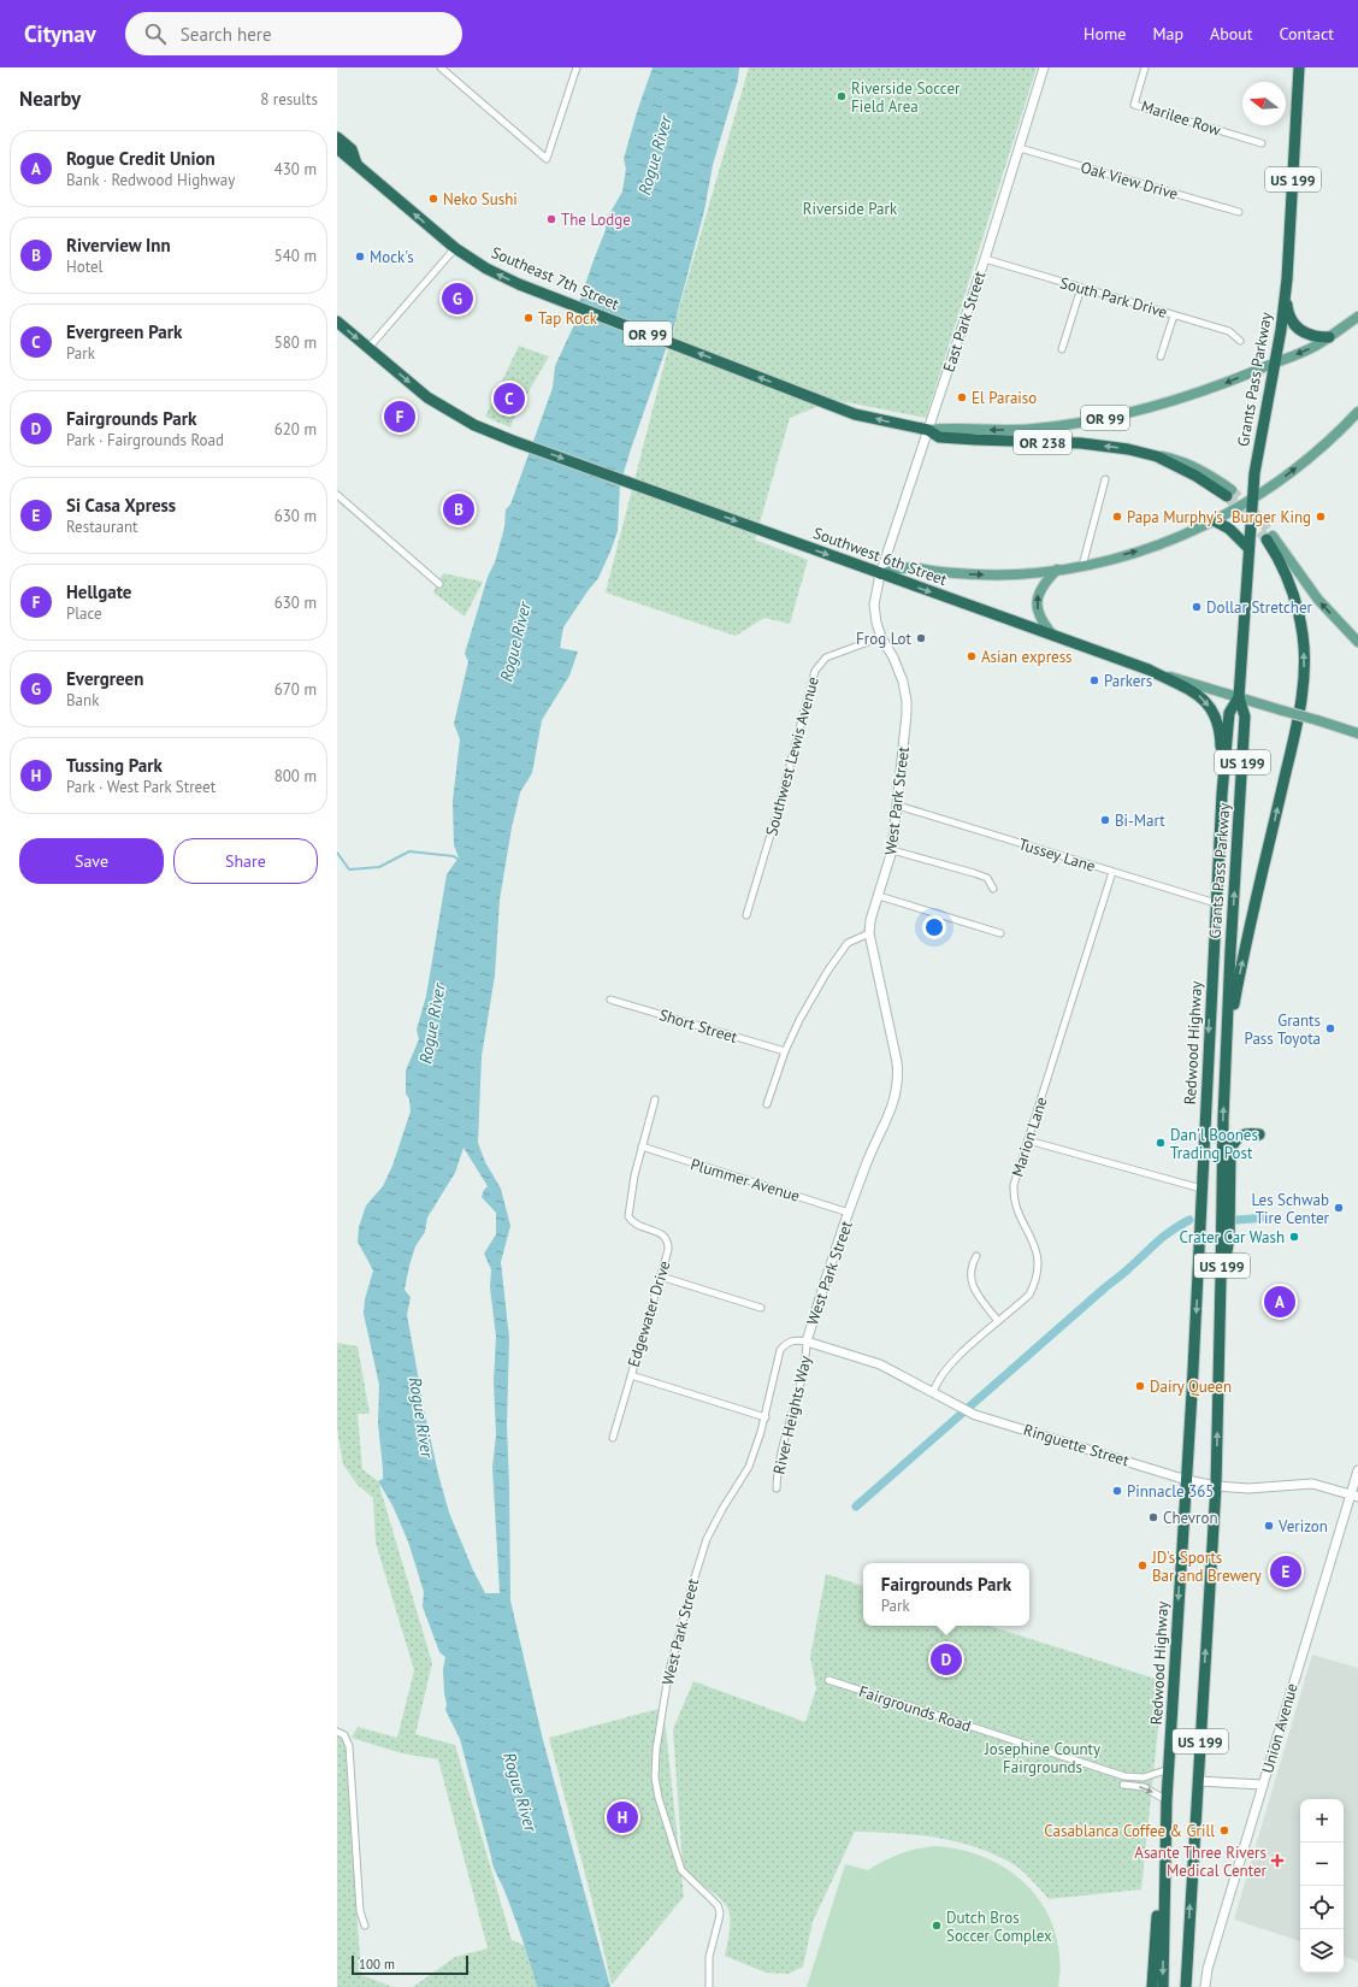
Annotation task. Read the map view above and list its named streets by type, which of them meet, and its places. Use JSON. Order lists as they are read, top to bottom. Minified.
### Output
{"streets":{"highway":["US 199","Southeast 7th Street","OR 99","Grants Pass Parkway","OR 238","Southwest 6th Street","Redwood Highway"],"street":["Marilee Row","Oak View Drive","South Park Drive","East Park Street","Southwest Lewis Avenue","West Park Street","Tussey Lane","Short Street","Marion Lane","Plummer Avenue","Edgewater Drive","River Heights Way","Ringuette Street","Fairgrounds Road","Union Avenue"]},"crossings":[["US 199","Grants Pass Parkway"],["US 199","Ringuette Street"],["Oak View Drive","East Park Street"],["Southeast 7th Street","East Park Street"],["Southeast 7th Street","OR 99"],["Southeast 7th Street","OR 238"],["South Park Drive","East Park Street"],["East Park Street","OR 99"],["East Park Street","OR 238"],["East Park Street","Southwest 6th Street"],["East Park Street","West Park Street"],["OR 99","Grants Pass Parkway"],["OR 99","OR 238"],["Grants Pass Parkway","Southwest 6th Street"],["Grants Pass Parkway","Redwood Highway"],["Southwest 6th Street","West Park Street"],["Southwest Lewis Avenue","West Park Street"],["West Park Street","Tussey Lane"],["West Park Street","Plummer Avenue"],["West Park Street","River Heights Way"],["West Park Street","Ringuette Street"],["Tussey Lane","Redwood Highway"],["Tussey Lane","Marion Lane"],["Redwood Highway","Ringuette Street"],["Redwood Highway","Fairgrounds Road"],["Marion Lane","Ringuette Street"],["Plummer Avenue","Edgewater Drive"],["River Heights Way","Ringuette Street"],["Ringuette Street","Union Avenue"]],"one_way":["Southeast 7th Street","Southwest 6th Street"],"water":["Rogue River"],"parks":["Riverside Park","Josephine County Fairgrounds"],"places":{"other":["Riverside Soccer Field Area","Neko Sushi","The Lodge","Mock's","Tap Rock","El Paraiso","Papa Murphy's","Burger King","Dollar Stretcher","Frog Lot","Asian express","Parkers","Bi-Mart","Grants Pass Toyota","Dan'l Boones Trading Post","Les Schwab Tire Center","Crater Car Wash","Dairy Queen","Pinnacle 365","Chevron","Verizon","JD's Sports Bar and Brewery","Casablanca Coffee & Grill","Dutch Bros Soccer Complex"],"health":["Asante Three Rivers Medical Center"]},"scale_bar":"100 m","north":"left","page":{"header":"Citynav","search":"Search here","nav":["Home","Map","About","Contact"],"heading":["Nearby","8 results"],"list":[{"mark":"A","name":"Rogue Credit Union","note":"Bank · Redwood Highway","value":"430 m"},{"mark":"B","name":"Riverview Inn","note":"Hotel","value":"540 m"},{"mark":"C","name":"Evergreen Park","note":"Park","value":"580 m"},{"mark":"D","name":"Fairgrounds Park","note":"Park · Fairgrounds Road","value":"620 m"},{"mark":"E","name":"Si Casa Xpress","note":"Restaurant","value":"630 m"},{"mark":"F","name":"Hellgate","note":"Place","value":"630 m"},{"mark":"G","name":"Evergreen","note":"Bank","value":"670 m"},{"mark":"H","name":"Tussing Park","note":"Park · West Park Street","value":"800 m"}],"pins":["G","C","F","B","A","E","D","H"],"buttons":["Save","Share"],"popup":["Fairgrounds Park","Park"],"map_buttons":["+","−"],"scale":"100 m"}}
